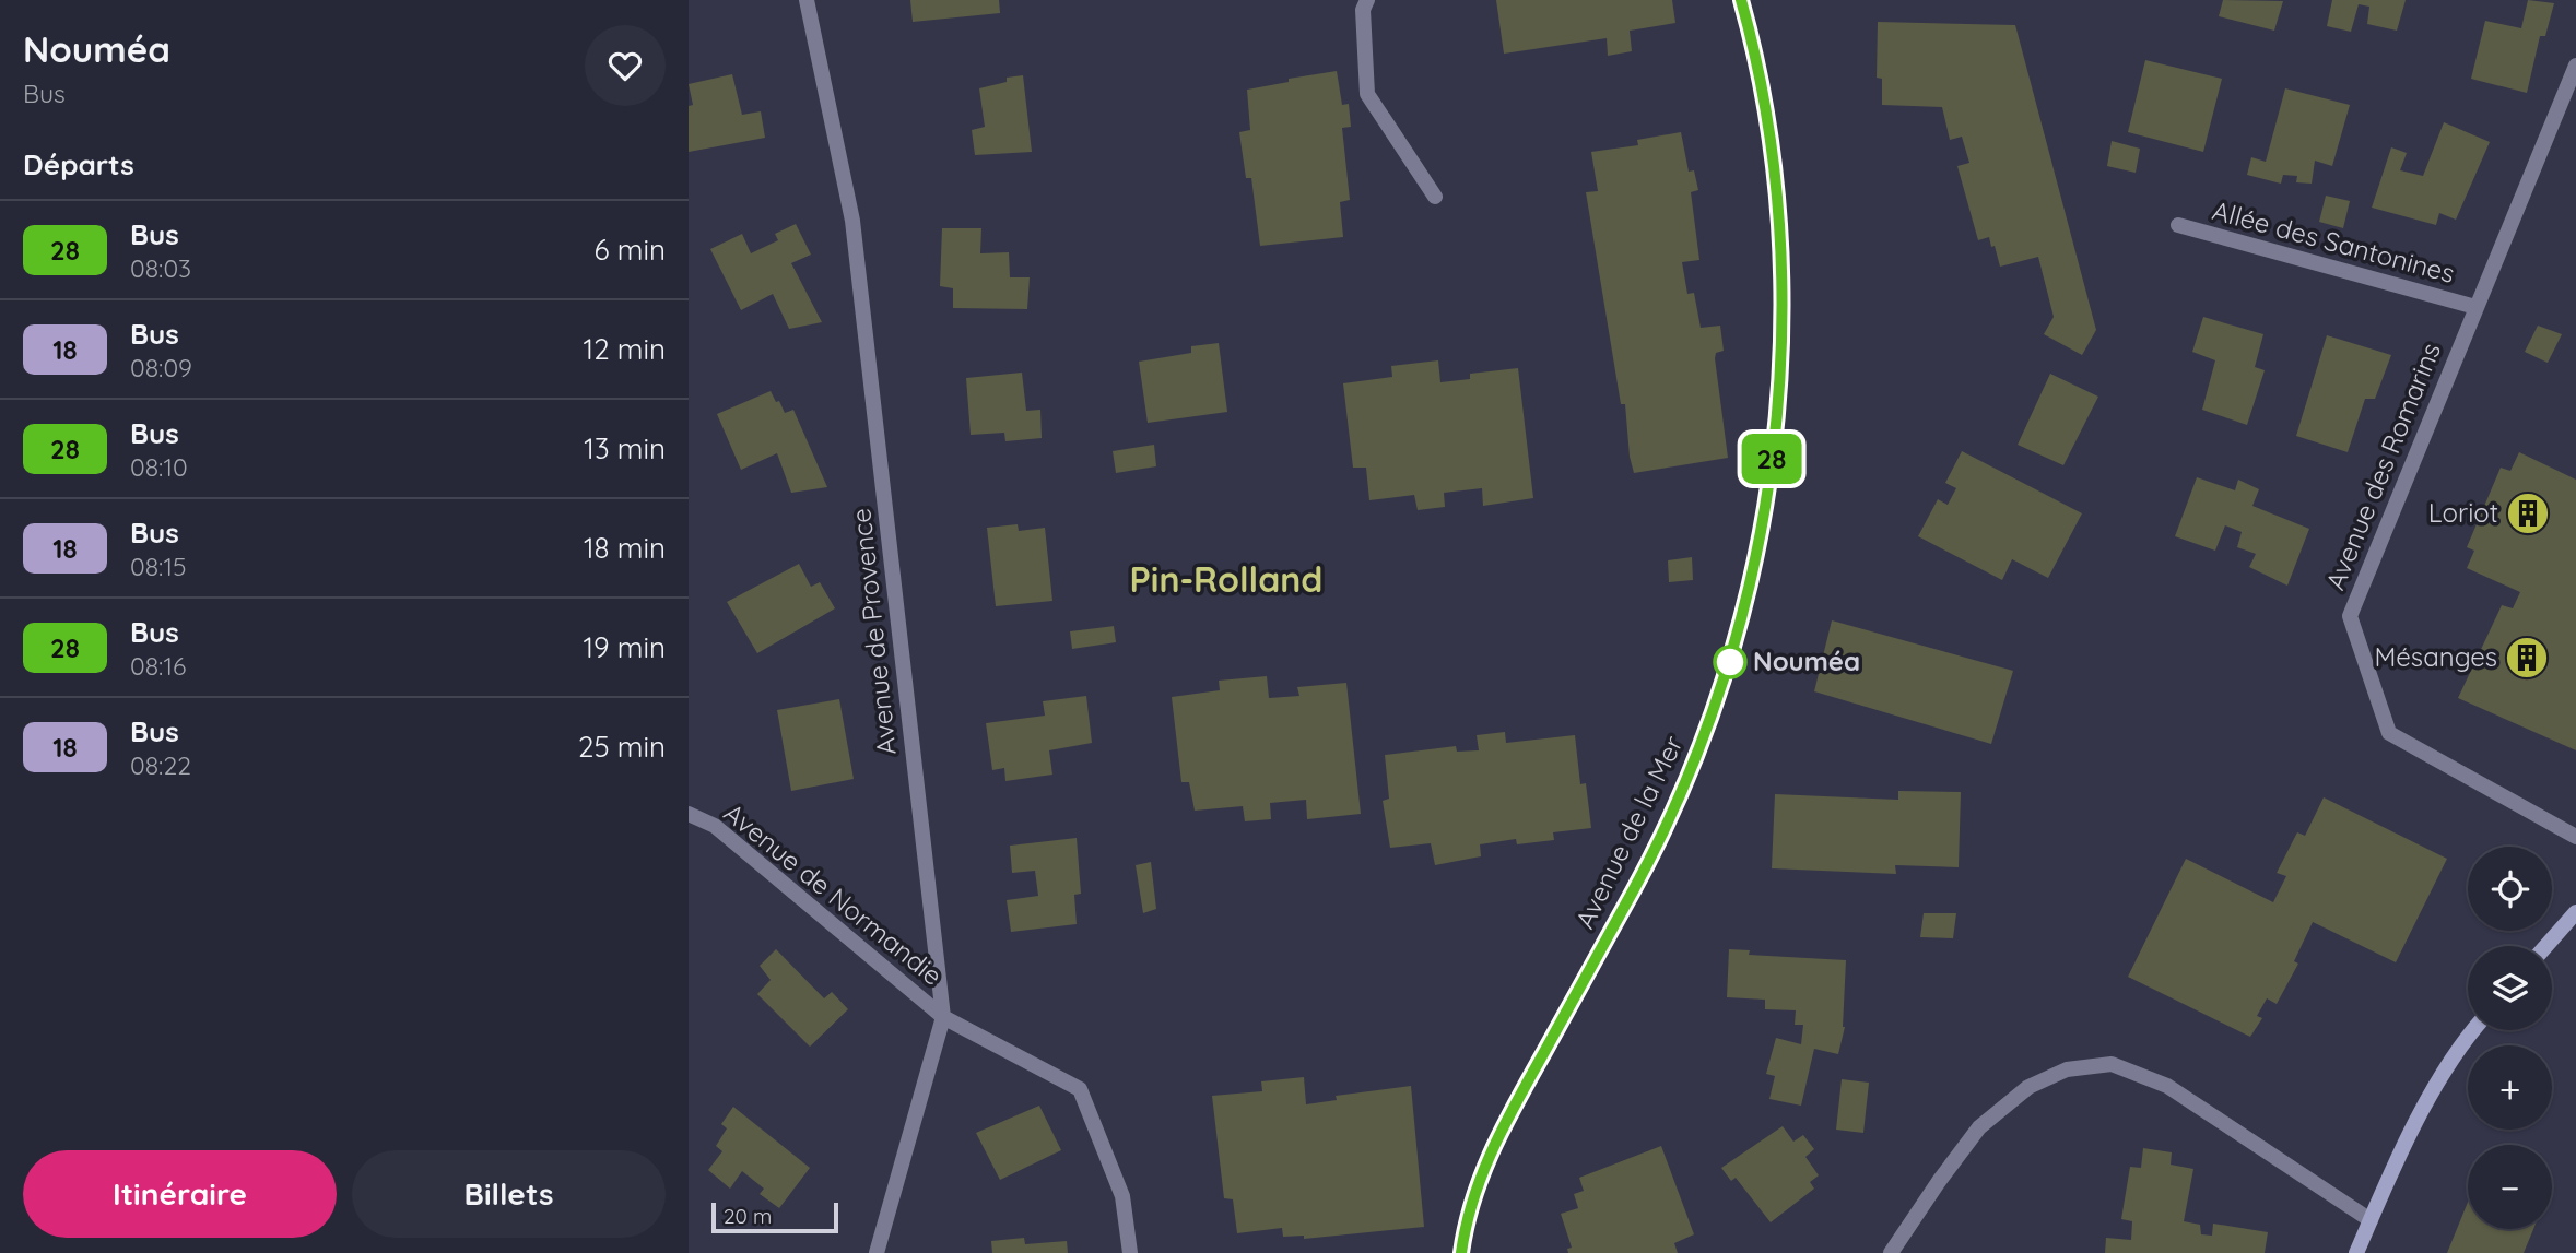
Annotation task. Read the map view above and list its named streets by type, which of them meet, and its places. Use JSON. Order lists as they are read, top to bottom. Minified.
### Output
{"streets":{"street":["Allée des Santonines","Avenue des Romarins","Avenue de Provence","Avenue de la Mer","Avenue de Normandie"]},"crossings":[["Allée des Santonines","Avenue des Romarins"],["Avenue de Provence","Avenue de Normandie"]],"districts":["Pin-Rolland"],"places":{"building":["Loriot","Mésanges"],"other":["Nouméa"]},"lines":["bus line 28"],"scale_bar":"20 m","page":{"heading":[["Nouméa","Bus"],"Départs"],"on_map":"28","list":[{"mark":"28","name":"Bus","note":"08:03","value":"6 min"},{"mark":"18","name":"Bus","note":"08:09","value":"12 min"},{"mark":"28","name":"Bus","note":"08:10","value":"13 min"},{"mark":"18","name":"Bus","note":"08:15","value":"18 min"},{"mark":"28","name":"Bus","note":"08:16","value":"19 min"},{"mark":"18","name":"Bus","note":"08:22","value":"25 min"}],"map_buttons":["+","−"],"buttons":["Itinéraire","Billets"],"scale":"20 m"}}
